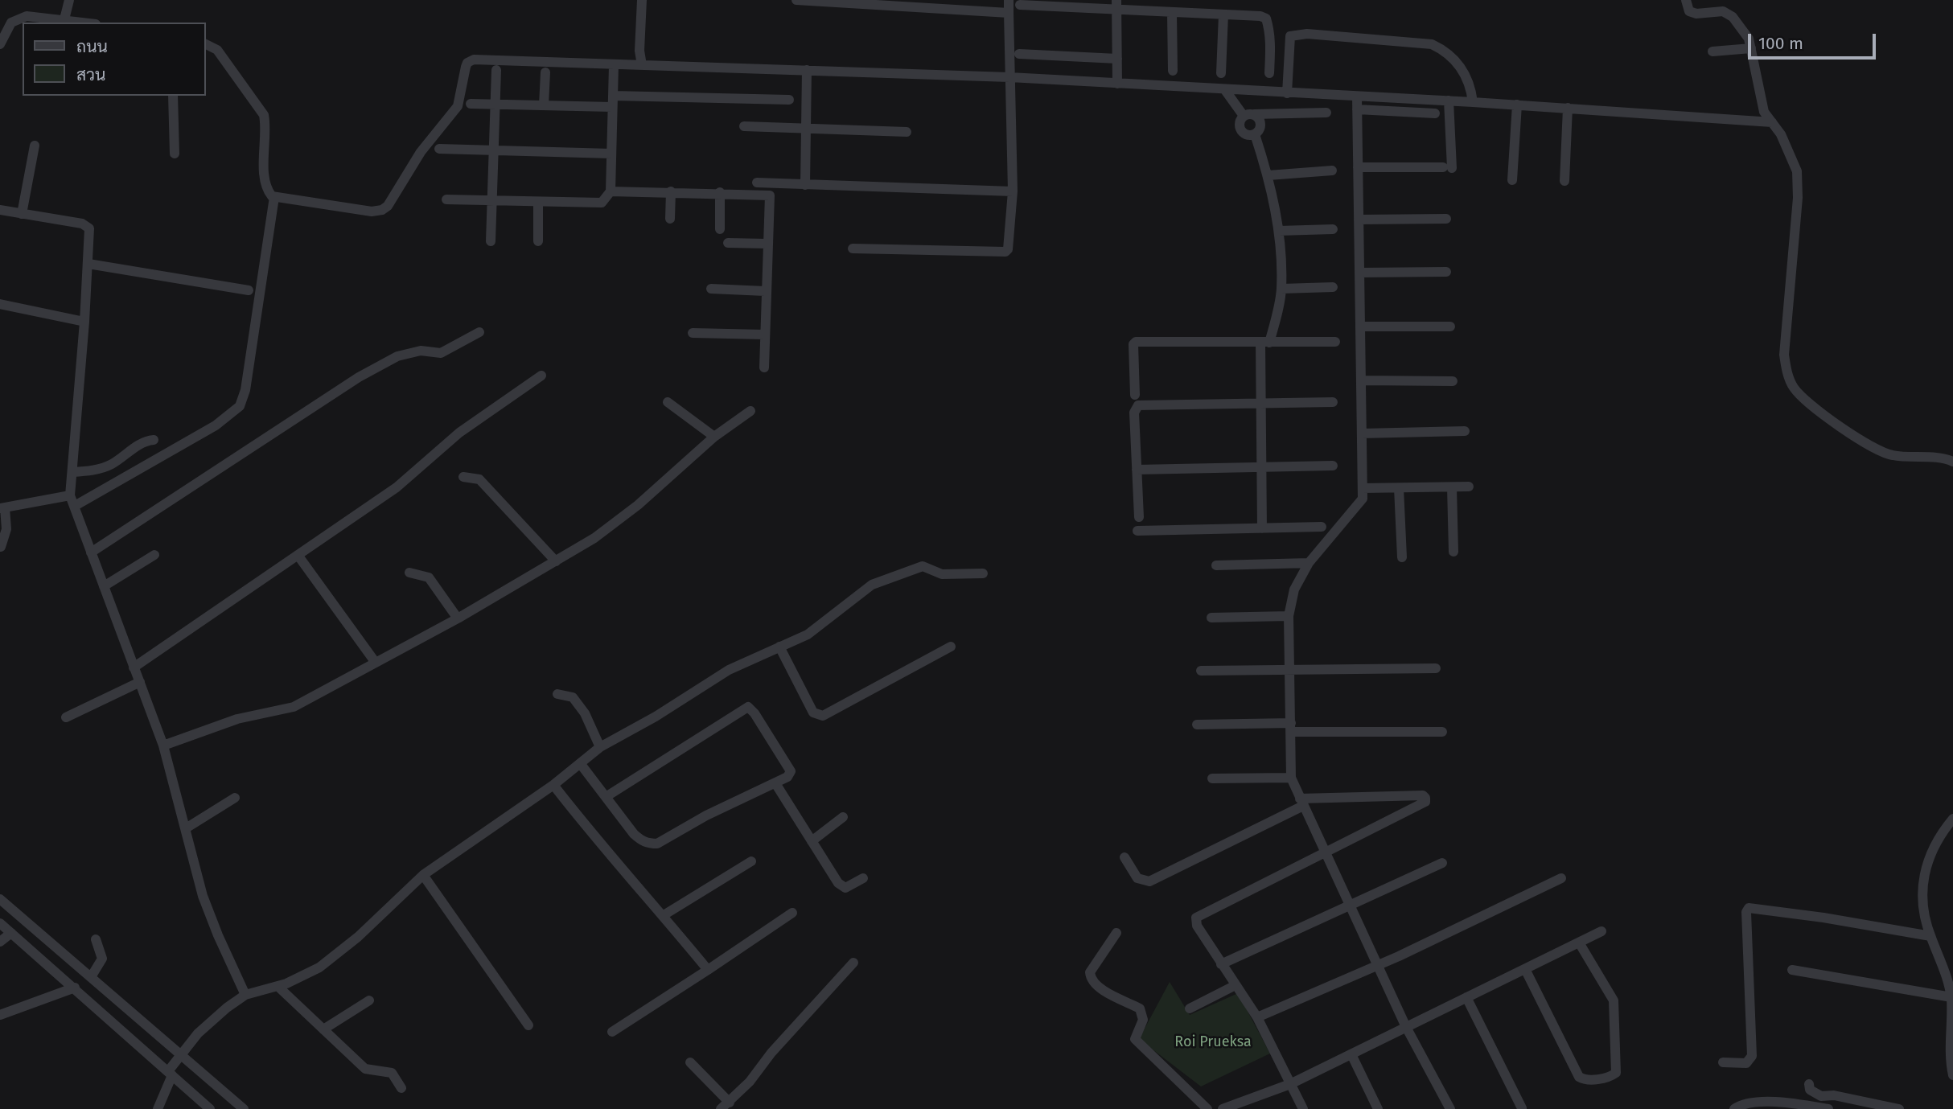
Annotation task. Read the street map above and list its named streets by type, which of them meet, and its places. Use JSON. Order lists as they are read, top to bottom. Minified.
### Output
{"parks":["Roi Prueksa"],"legend":["ถนน","สวน"],"scale_bar":"100 m"}
